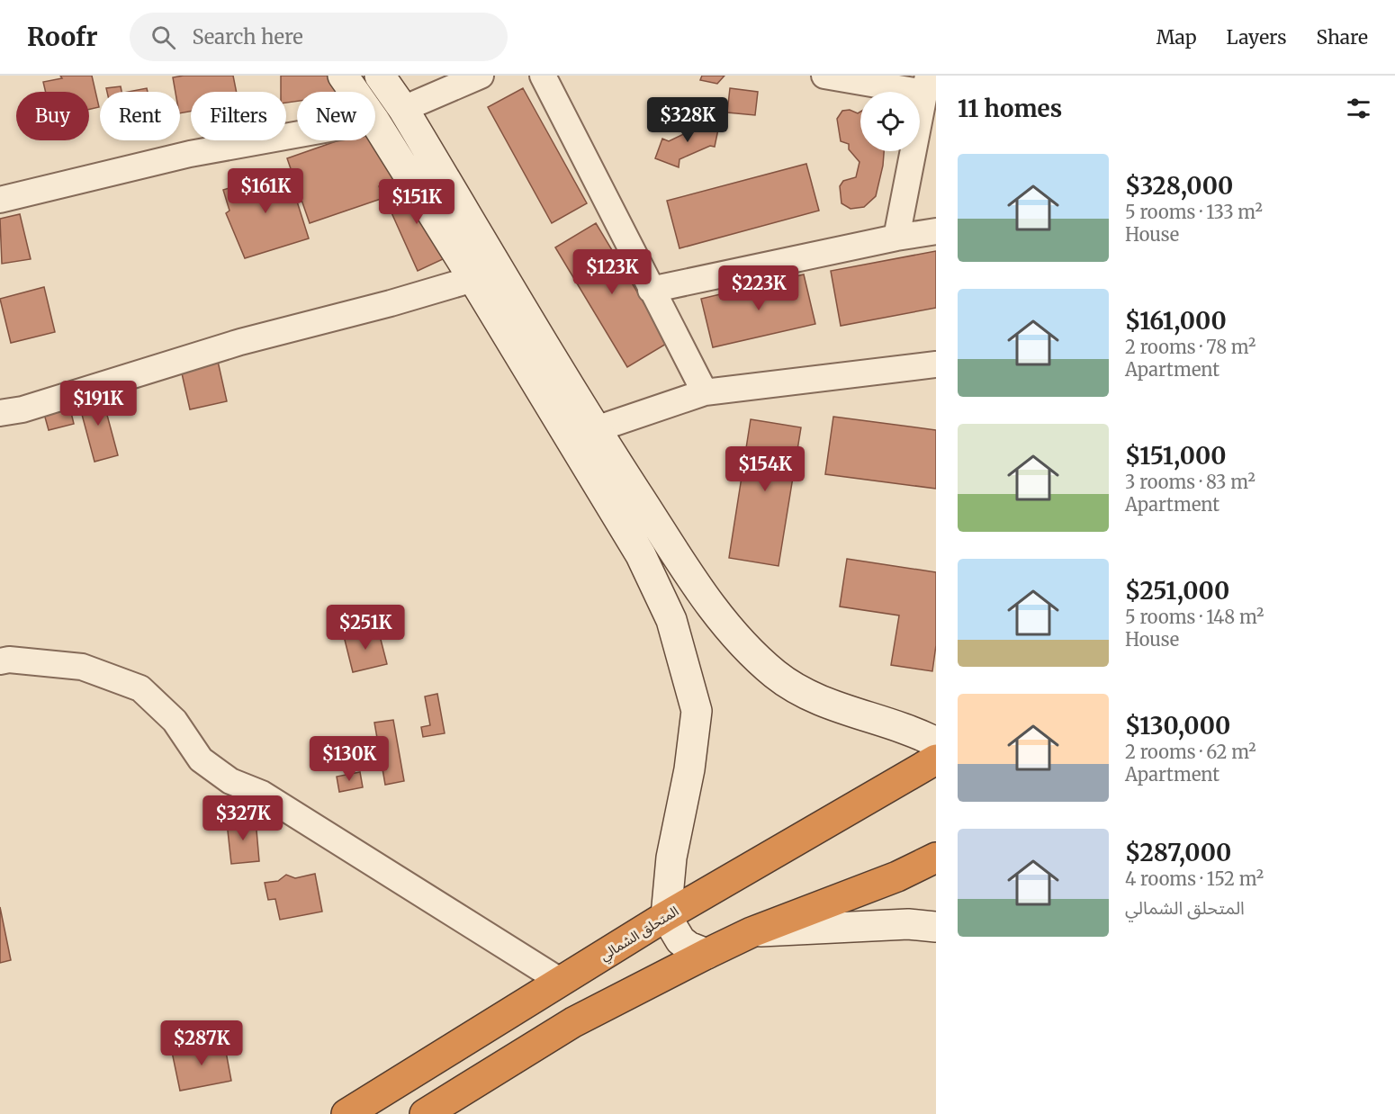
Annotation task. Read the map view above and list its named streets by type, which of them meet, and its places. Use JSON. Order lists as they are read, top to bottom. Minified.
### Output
{"streets":{"highway":["المتحلق الشمالي"]},"page":{"header":"Roofr","search":"Search here","nav":["Map","Layers","Share"],"heading":"11 homes","chip":["Buy","Rent","Filters","New"],"price":["$328K","$161K","$151K","$123K","$223K","$191K","$154K","$251K","$130K","$327K","$287K"],"list":[{"name":"$328,000","note":"5 rooms · 133 m² · House"},{"name":"$161,000","note":"2 rooms · 78 m² · Apartment"},{"name":"$151,000","note":"3 rooms · 83 m² · Apartment"},{"name":"$251,000","note":"5 rooms · 148 m² · House"},{"name":"$130,000","note":"2 rooms · 62 m² · Apartment"},{"name":"$287,000","note":"4 rooms · 152 m² · المتحلق الشمالي"}]}}
